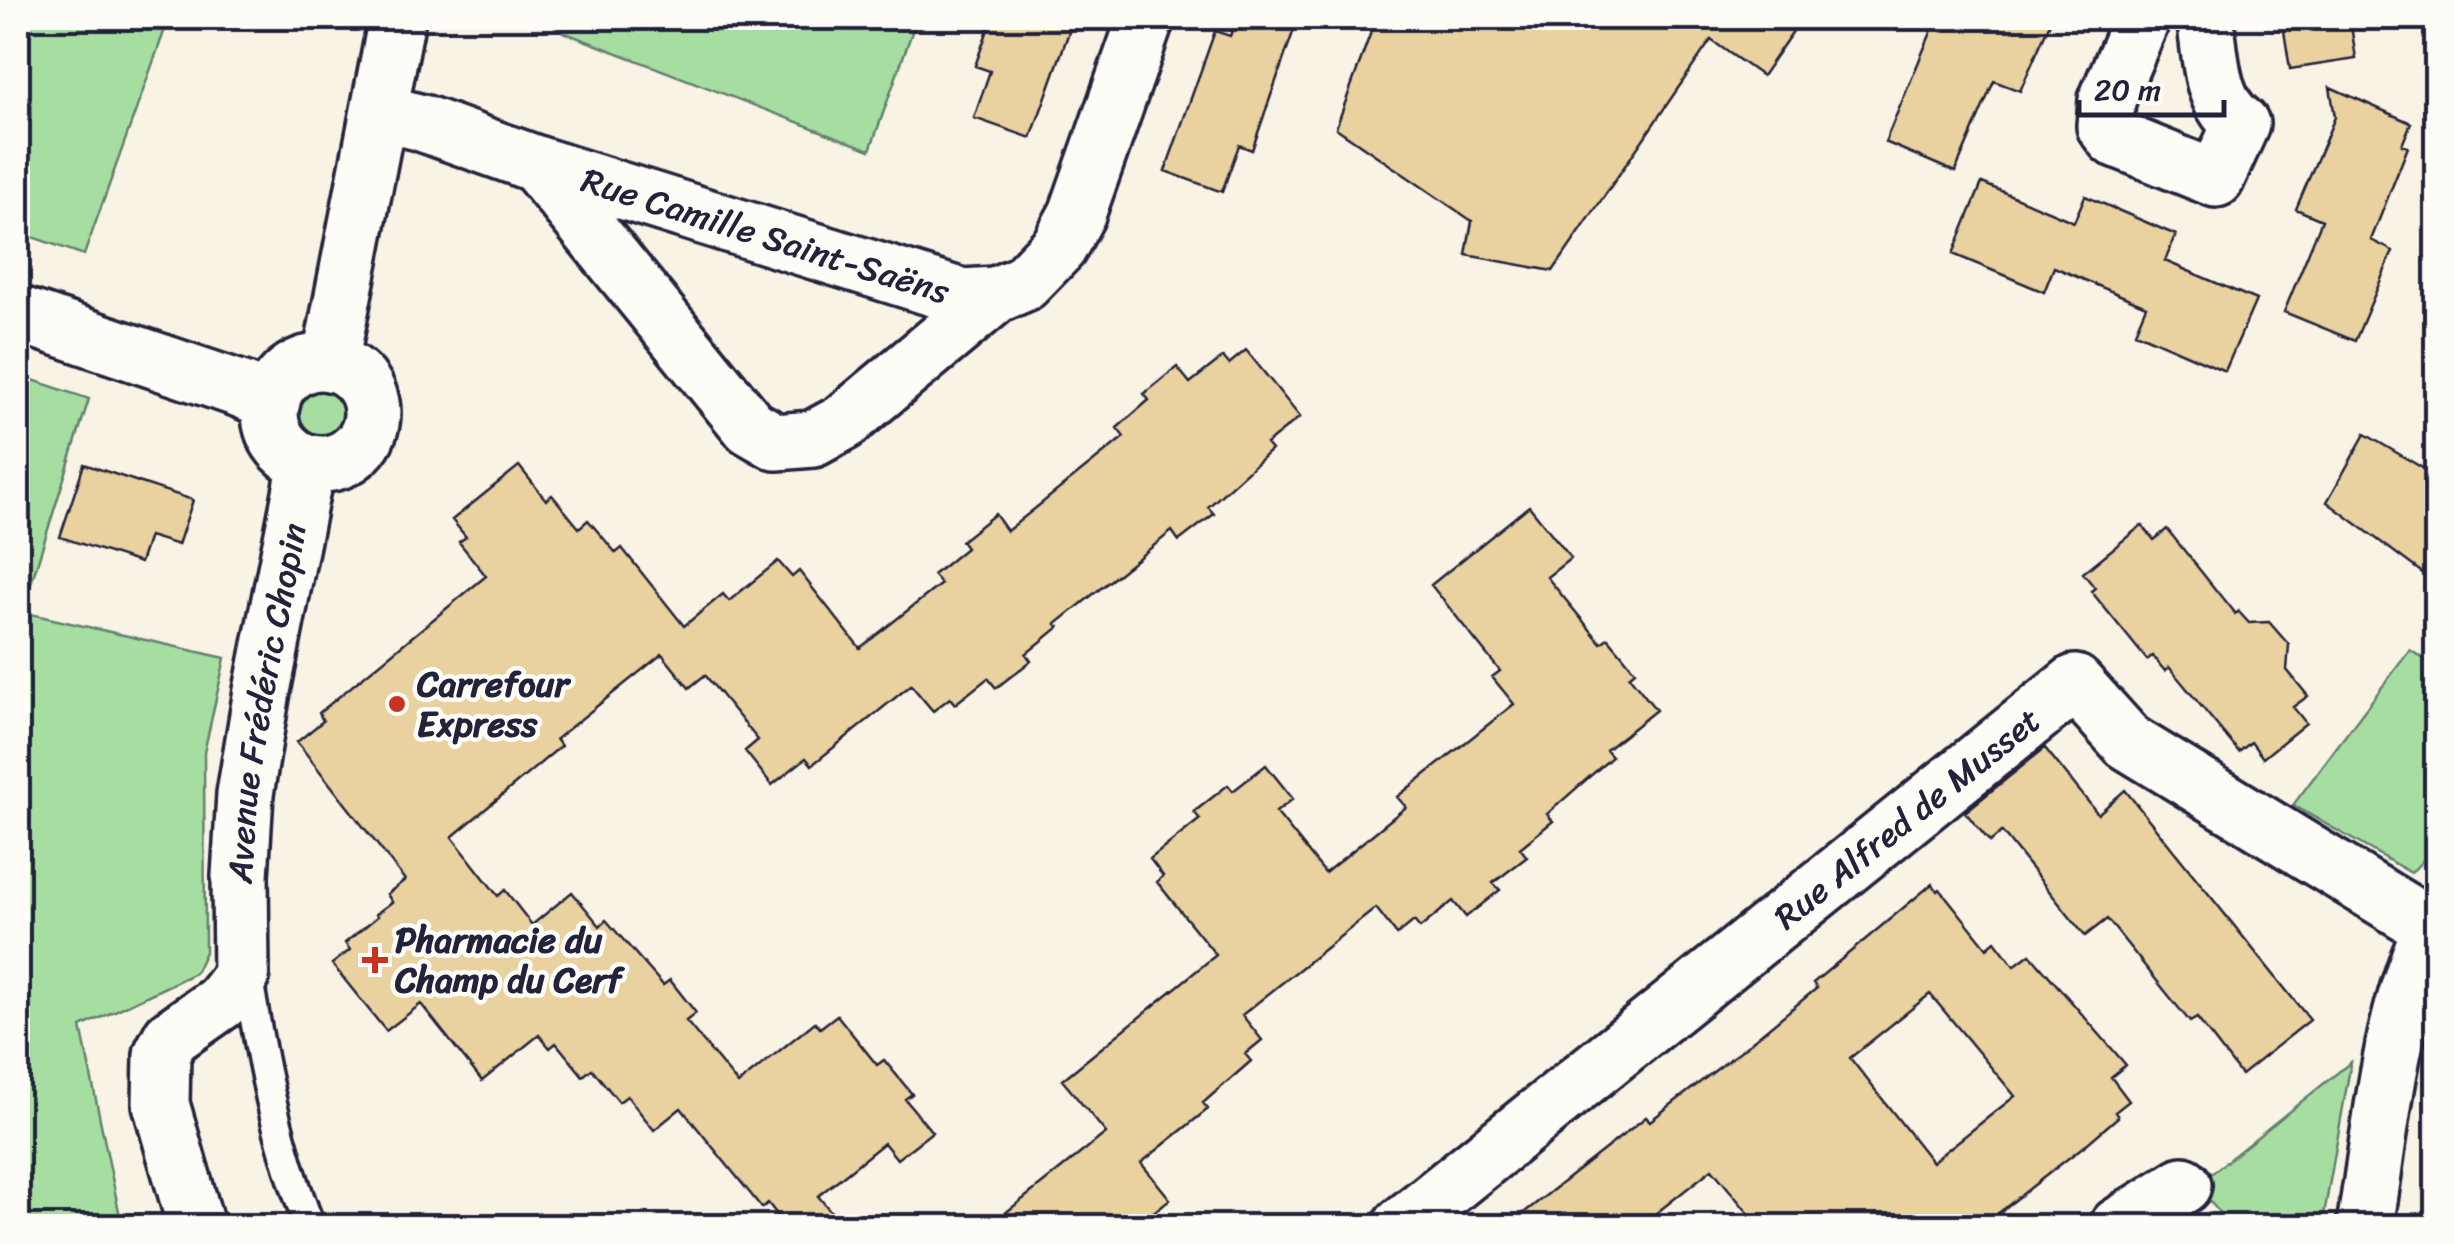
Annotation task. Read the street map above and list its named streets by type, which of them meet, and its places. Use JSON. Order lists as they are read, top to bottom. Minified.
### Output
{"streets":{"street":["Rue Camille Saint-Saëns","Avenue Frédéric Chopin","Rue Alfred de Musset"]},"places":{"other":["Carrefour Express"],"health":["Pharmacie du Champ du Cerf"]},"scale_bar":"20 m"}
